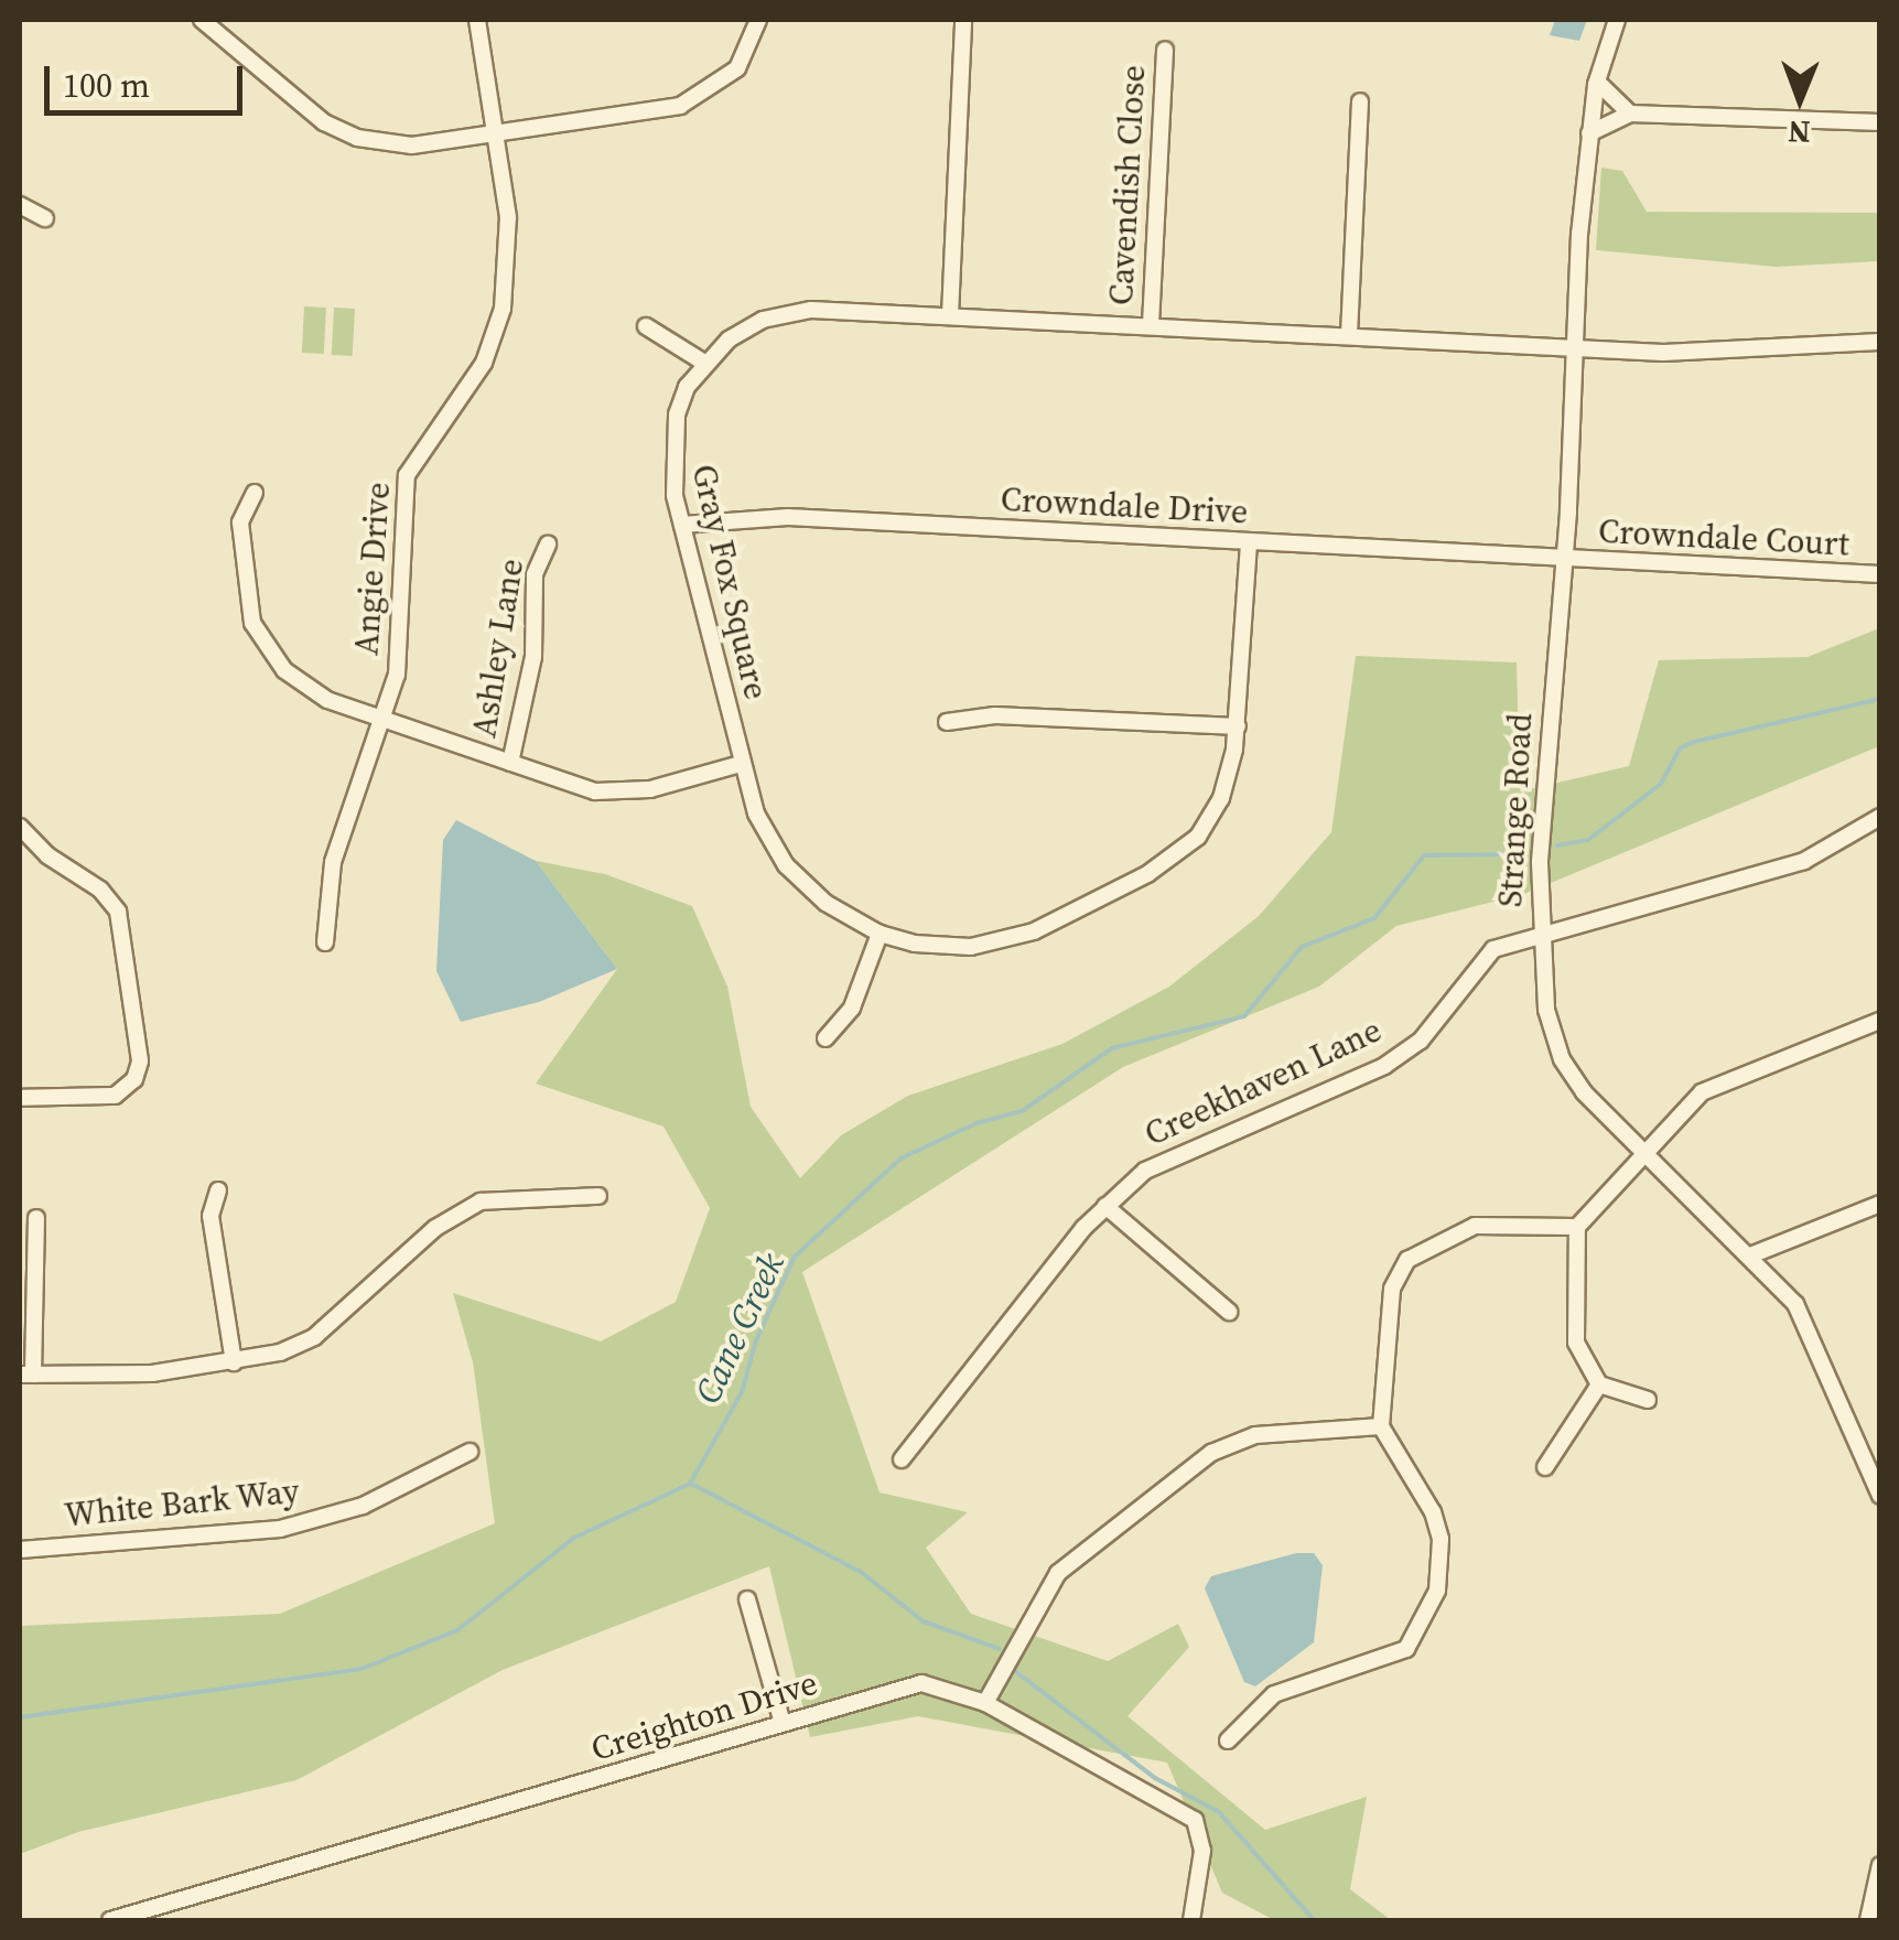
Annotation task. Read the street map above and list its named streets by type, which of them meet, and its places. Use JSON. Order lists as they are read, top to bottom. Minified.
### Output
{"streets":{"street":["Cavendish Close","Crowndale Drive","Crowndale Court","Angie Drive","Gray Fox Square","Ashley Lane","Strange Road","Creekhaven Lane","White Bark Way","Creighton Drive"]},"crossings":[["Cavendish Close","Gray Fox Square"],["Crowndale Drive","Crowndale Court"],["Crowndale Drive","Gray Fox Square"],["Crowndale Drive","Strange Road"],["Crowndale Court","Strange Road"],["Gray Fox Square","Strange Road"],["Strange Road","Creekhaven Lane"]],"water":["Cane Creek"],"scale_bar":"100 m","north":"bottom"}
